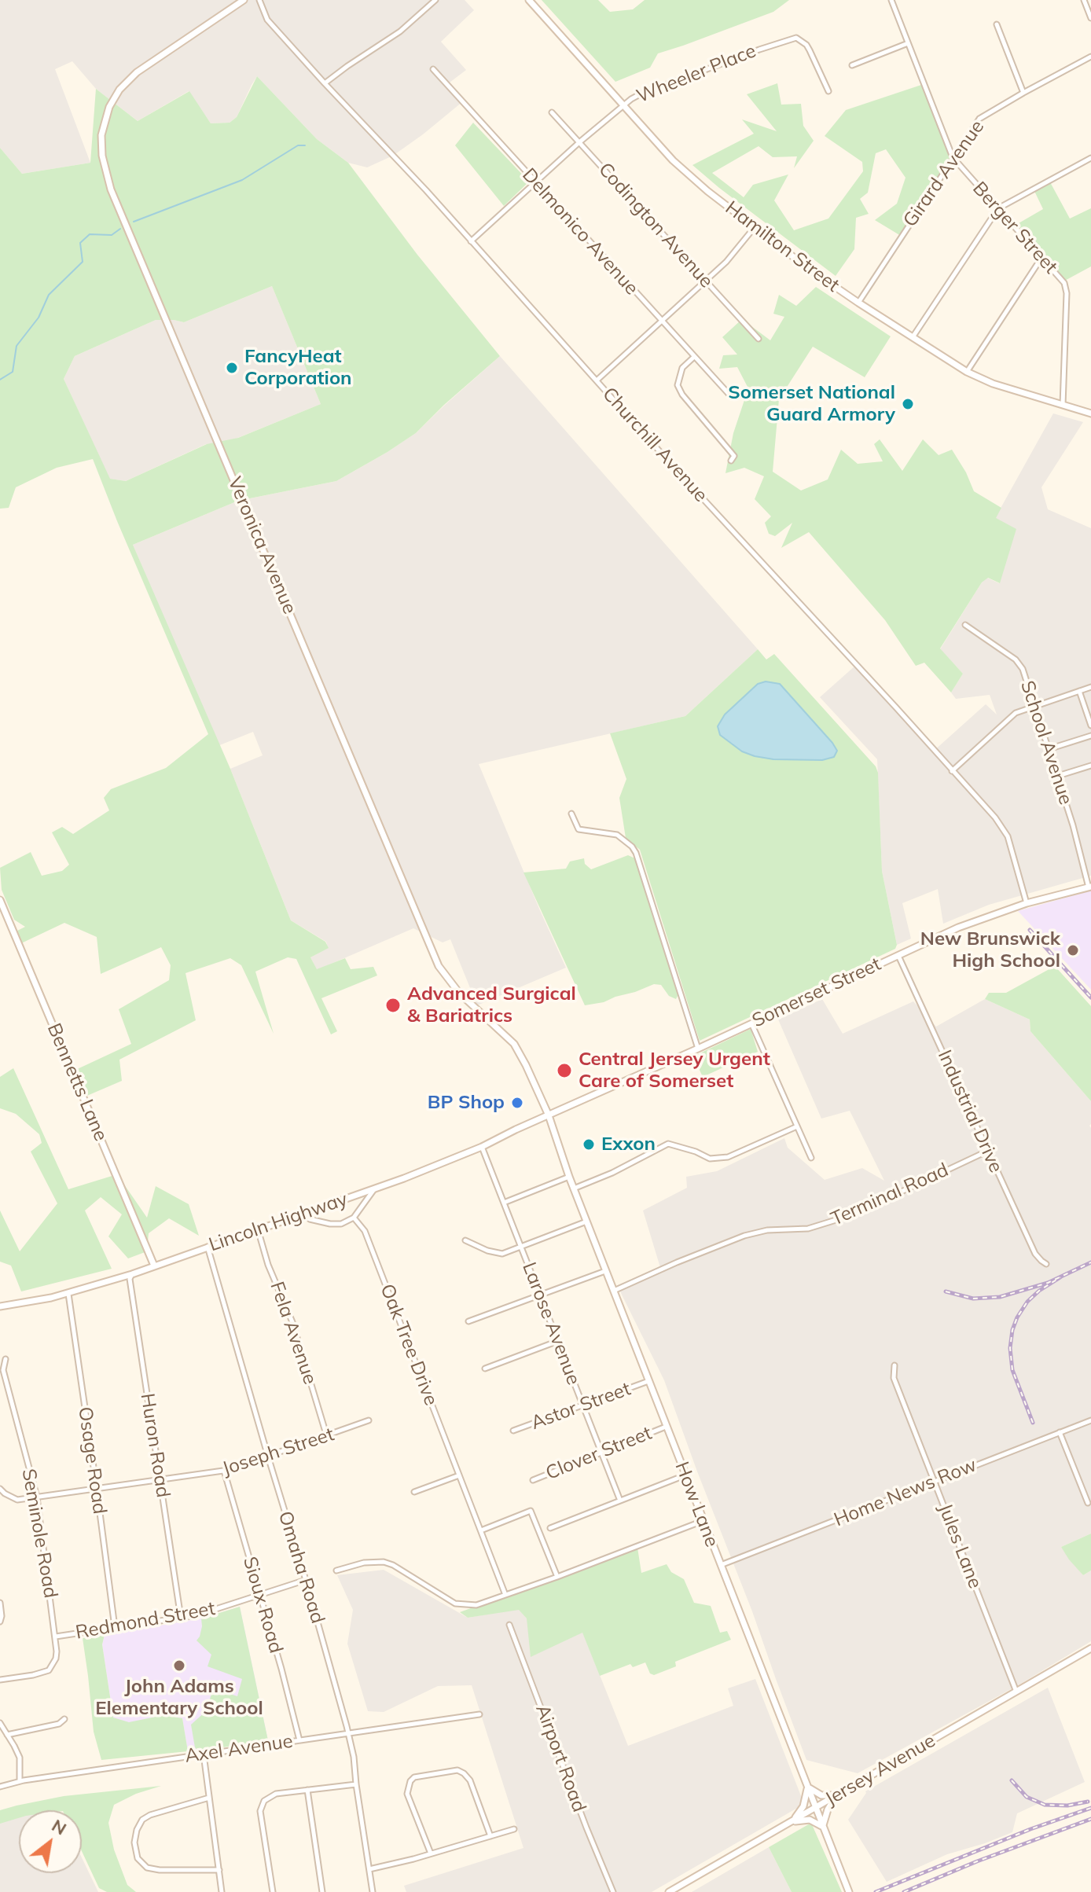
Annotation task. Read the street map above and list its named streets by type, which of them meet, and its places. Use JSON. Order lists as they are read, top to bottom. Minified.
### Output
{"streets":{"main road":["Hamilton Street","Veronica Avenue","Somerset Street","Bennetts Lane","Lincoln Highway","How Lane","Jersey Avenue"],"street":["Wheeler Place","Girard Avenue","Codington Avenue","Berger Street","Delmonico Avenue","Churchill Avenue","School Avenue","Industrial Drive","Terminal Road","Larose Avenue","Fela Avenue","Oak Tree Drive","Astor Street","Huron Road","Joseph Street","Clover Street","Osage Road","Home News Row","Seminole Road","Jules Lane","Omaha Road","Sioux Road","Redmond Street","Axel Avenue","Airport Road"]},"crossings":[["Wheeler Place","Codington Avenue"],["Wheeler Place","Delmonico Avenue"],["Wheeler Place","Hamilton Street"],["Wheeler Place","Churchill Avenue"],["Girard Avenue","Berger Street"],["Girard Avenue","Hamilton Street"],["Berger Street","Hamilton Street"],["Churchill Avenue","Somerset Street"],["Veronica Avenue","Somerset Street"],["Veronica Avenue","Lincoln Highway"],["Veronica Avenue","How Lane"],["School Avenue","Somerset Street"],["Somerset Street","Industrial Drive"],["Somerset Street","Lincoln Highway"],["Somerset Street","How Lane"],["Bennetts Lane","Lincoln Highway"],["Industrial Drive","Terminal Road"],["Terminal Road","How Lane"],["Lincoln Highway","Larose Avenue"],["Lincoln Highway","Fela Avenue"],["Lincoln Highway","Huron Road"],["Lincoln Highway","Osage Road"],["Lincoln Highway","How Lane"],["Lincoln Highway","Omaha Road"],["Larose Avenue","Astor Street"],["Larose Avenue","Clover Street"],["Fela Avenue","Joseph Street"],["Astor Street","How Lane"],["Huron Road","Joseph Street"],["Huron Road","Redmond Street"],["Joseph Street","Osage Road"],["Joseph Street","Seminole Road"],["Joseph Street","Omaha Road"],["Joseph Street","Sioux Road"],["Clover Street","How Lane"],["Osage Road","Redmond Street"],["Home News Row","How Lane"],["Home News Row","Jules Lane"],["How Lane","Jersey Avenue"],["Seminole Road","Redmond Street"],["Jules Lane","Jersey Avenue"],["Omaha Road","Redmond Street"],["Omaha Road","Axel Avenue"],["Sioux Road","Redmond Street"],["Sioux Road","Axel Avenue"]],"places":["FancyHeat Corporation","Somerset National Guard Armory","New Brunswick High School","Advanced Surgical & Bariatrics","Central Jersey Urgent Care of Somerset","BP Shop","Exxon","John Adams Elementary School"],"north":"top right"}
